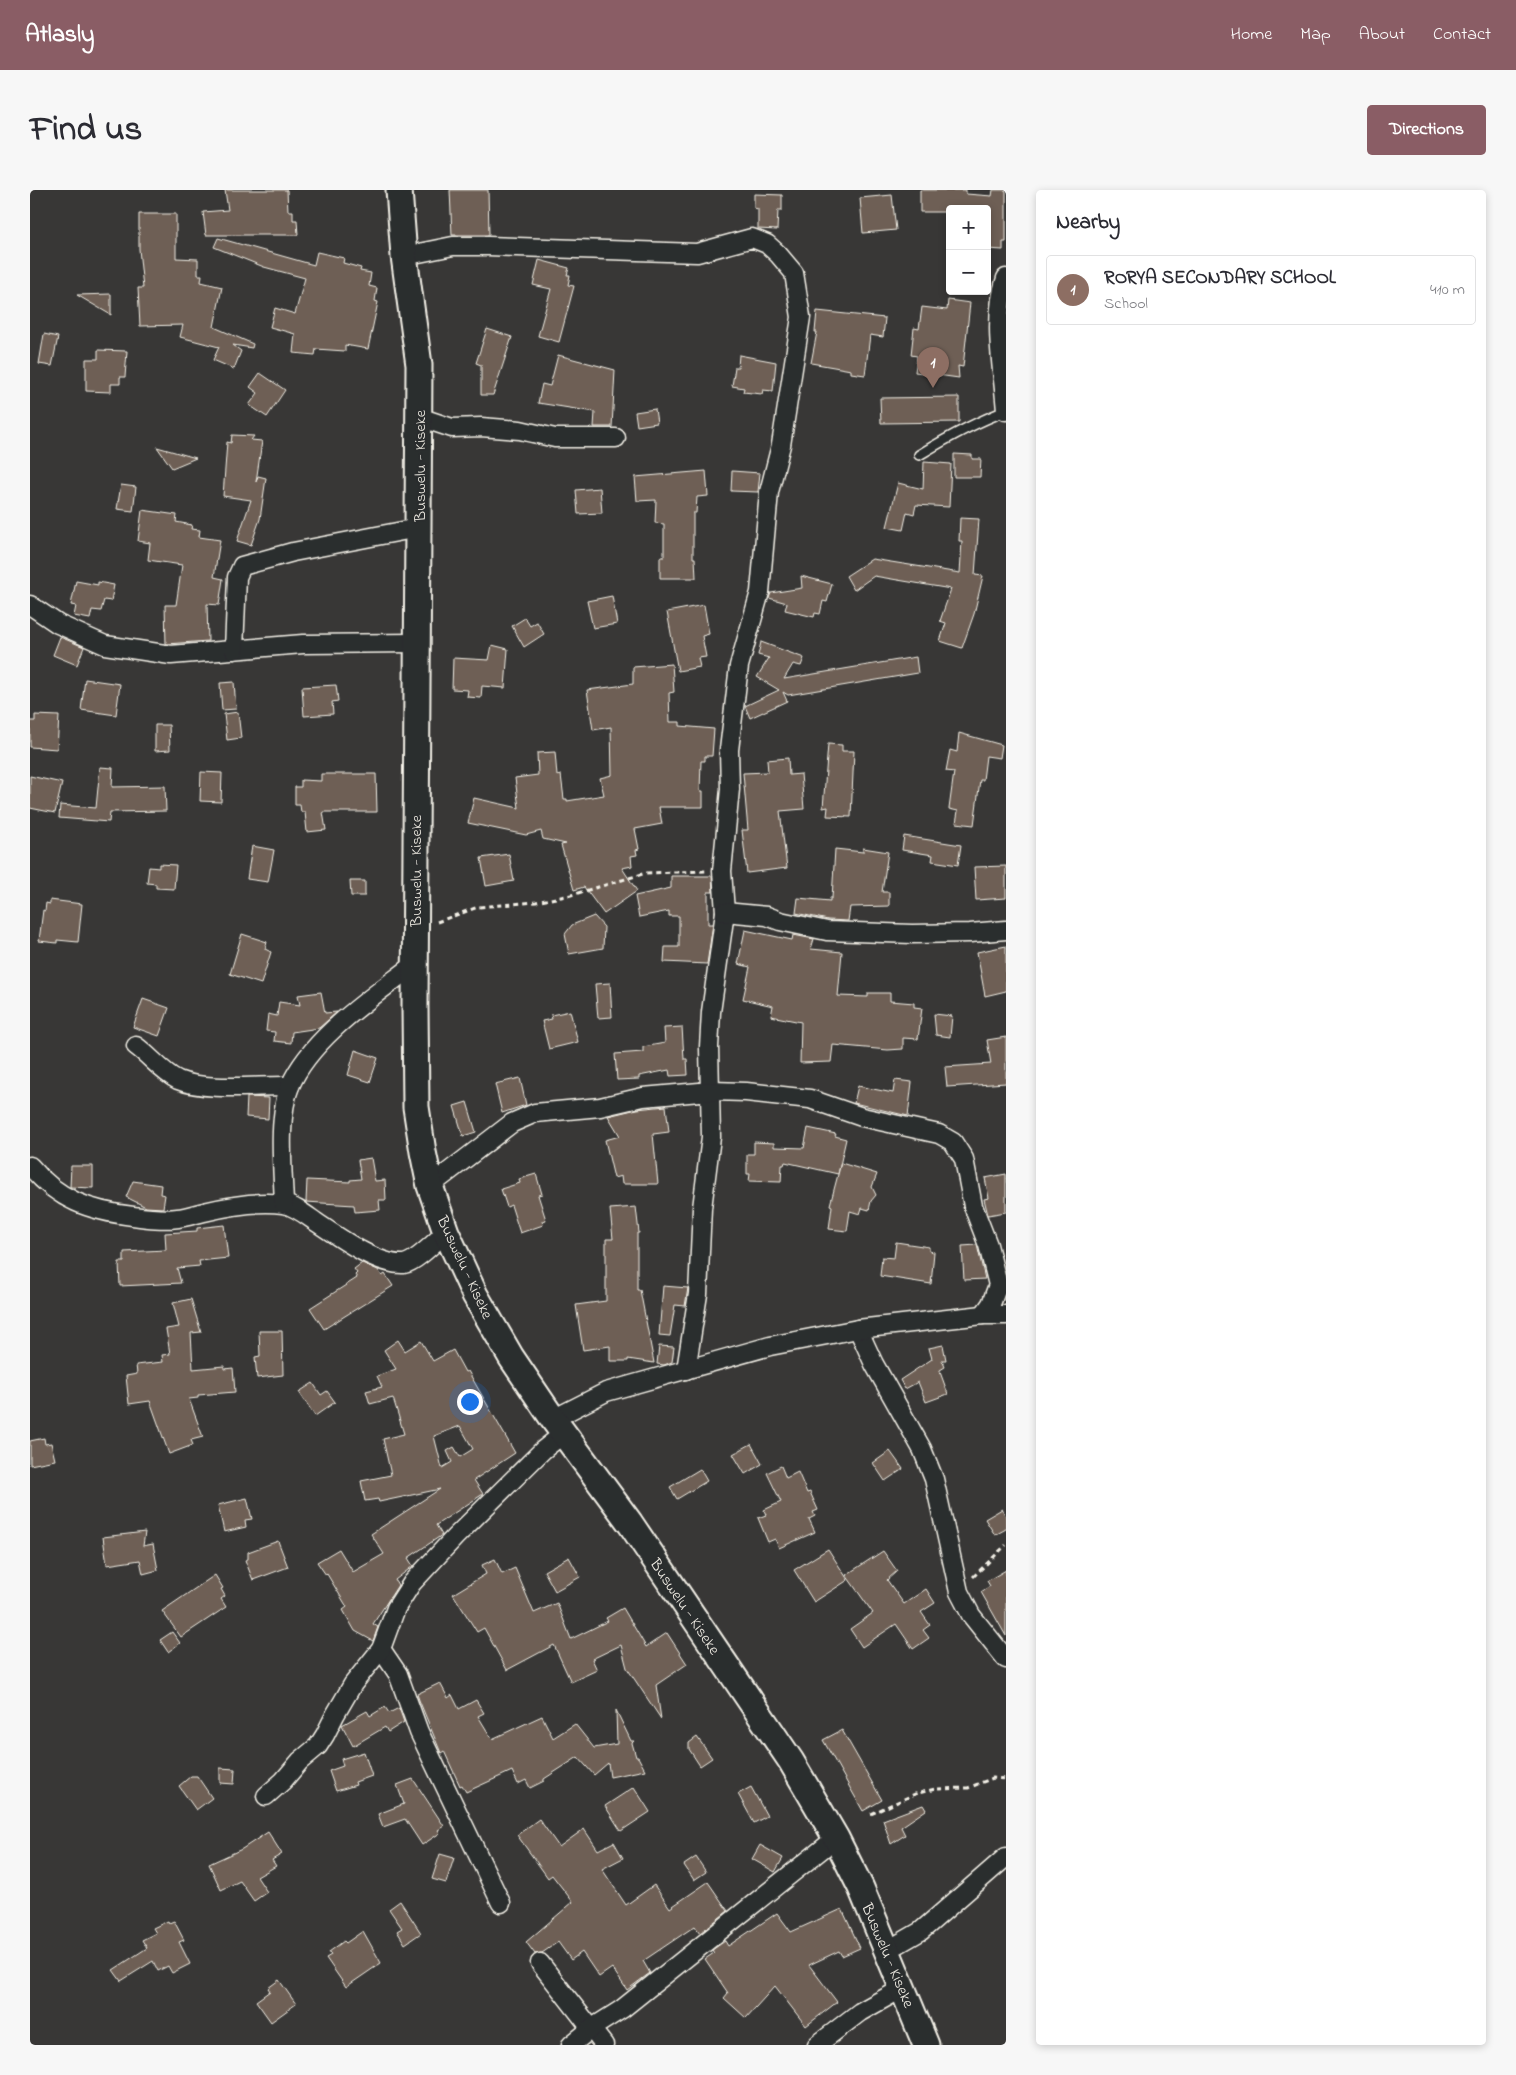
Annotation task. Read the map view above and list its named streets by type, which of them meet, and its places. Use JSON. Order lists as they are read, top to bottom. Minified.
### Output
{"streets":{"main road":["Buswelu - Kiseke"]},"page":{"header":"Atlasly","nav":["Home","Map","About","Contact"],"title":"Find us","buttons":"Directions","heading":"Nearby","map_buttons":["+","−"],"list":[{"mark":"1","name":"RORYA SECONDARY SCHOOL","note":"School","value":"410 m"}],"pins":"1"}}
